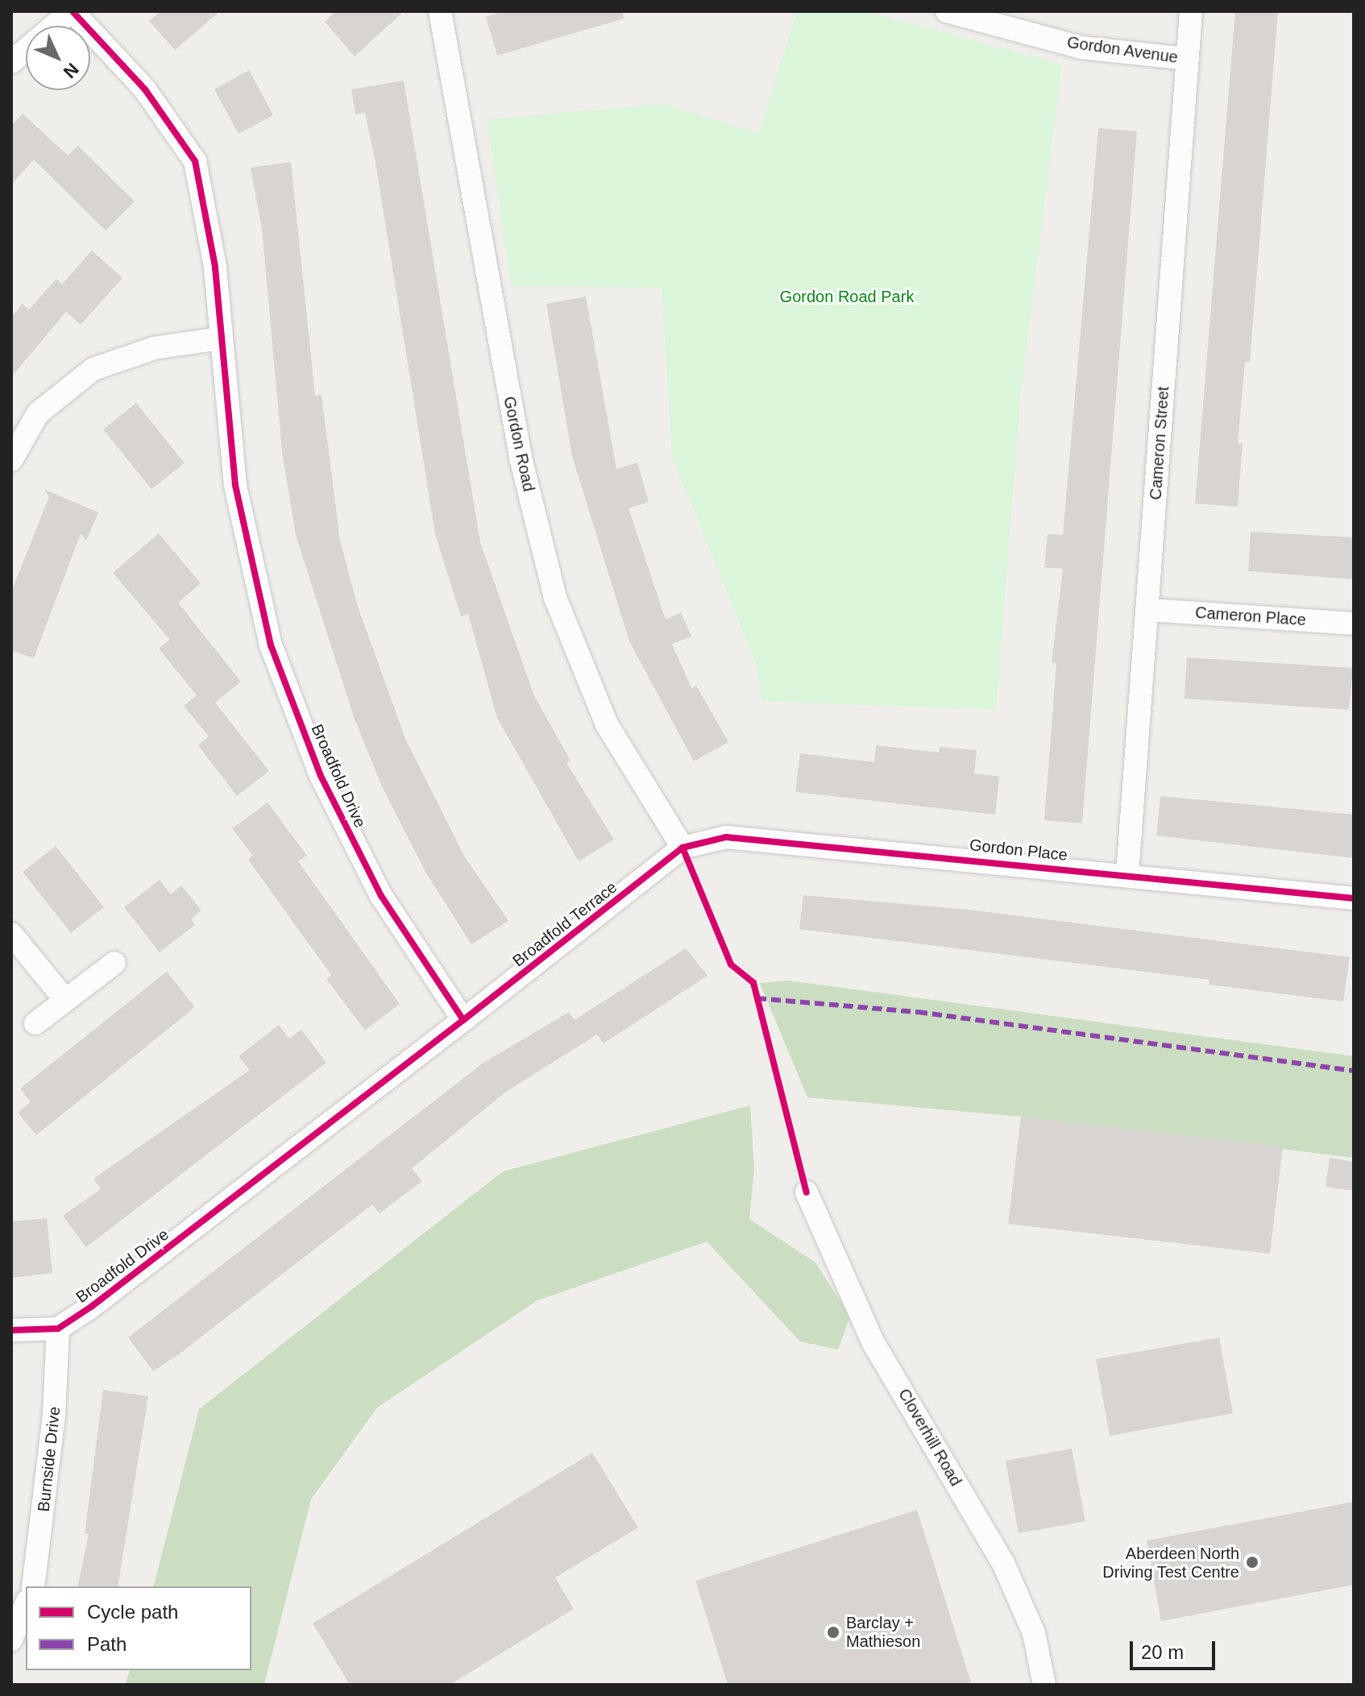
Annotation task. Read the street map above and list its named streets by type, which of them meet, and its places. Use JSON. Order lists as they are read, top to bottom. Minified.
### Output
{"streets":{"street":["Gordon Avenue","Cameron Street","Gordon Road","Cameron Place","Broadfold Drive","Gordon Place","Broadfold Terrace","Cloverhill Road","Burnside Drive"]},"crossings":[["Gordon Avenue","Cameron Street"],["Cameron Street","Cameron Place"],["Cameron Street","Gordon Place"],["Gordon Road","Gordon Place"],["Gordon Road","Broadfold Terrace"],["Broadfold Drive","Broadfold Terrace"],["Broadfold Drive","Burnside Drive"],["Gordon Place","Broadfold Terrace"]],"parks":["Gordon Road Park"],"places":["Aberdeen North Driving Test Centre","Barclay + Mathieson"],"legend":["Cycle path","Path"],"scale_bar":"20 m","north":"bottom right"}
